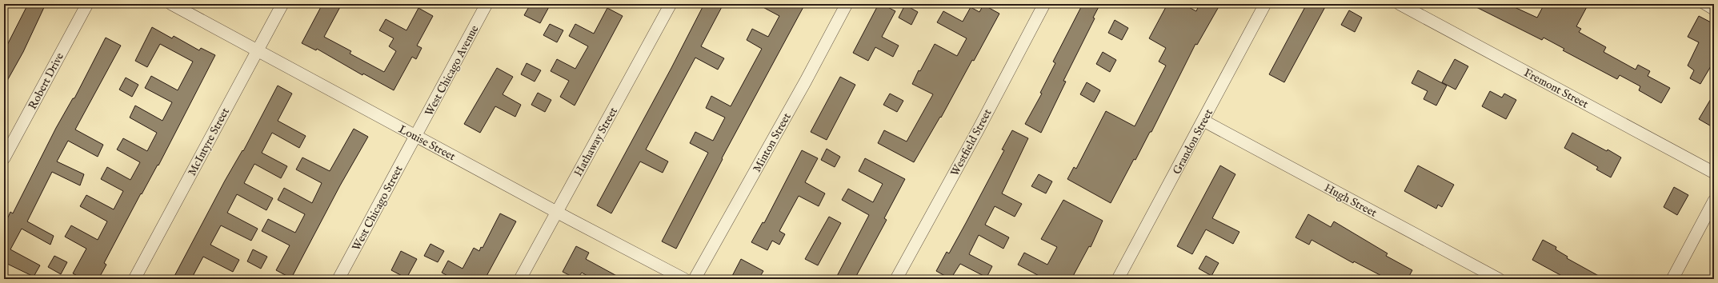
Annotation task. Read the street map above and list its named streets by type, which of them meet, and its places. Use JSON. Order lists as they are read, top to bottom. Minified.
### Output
{"streets":{"street":["West Chicago Avenue","Robert Drive","Fremont Street","McIntyre Street","Hathaway Street","Grandon Street","Louise Street","Minton Street","Westfield Street","Hugh Street","West Chicago Street"]},"crossings":[["West Chicago Avenue","Louise Street"],["West Chicago Avenue","West Chicago Street"],["McIntyre Street","Louise Street"],["Hathaway Street","Louise Street"],["Grandon Street","Hugh Street"],["Louise Street","West Chicago Street"]]}
